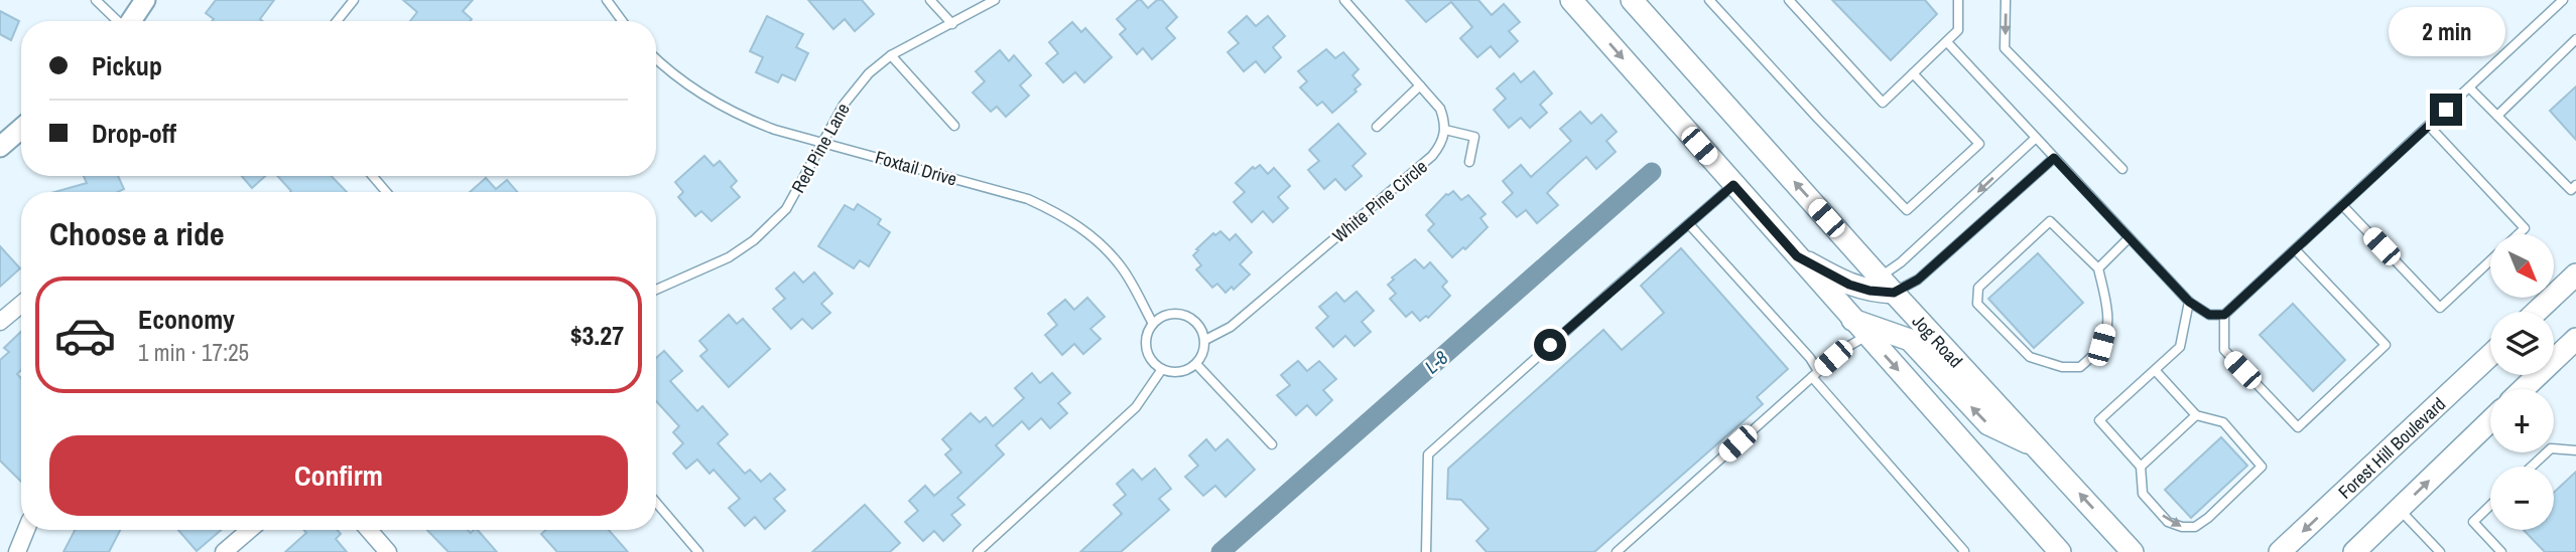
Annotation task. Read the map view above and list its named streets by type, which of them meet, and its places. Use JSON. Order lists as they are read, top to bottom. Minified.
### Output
{"streets":{"main road":["Jog Road","Forest Hill Boulevard"],"lane":["Red Pine Lane","Foxtail Drive","White Pine Circle"]},"crossings":[["Red Pine Lane","Foxtail Drive"],["Foxtail Drive","White Pine Circle"]],"water":["L-8"],"north":"bottom right","page":{"bubble":"2 min","banner":["Pickup","Drop-off"],"heading":"Choose a ride","map_buttons":["+","−"],"list":[{"name":"Economy","note":"1 min · 17:25","value":"$3.27"}],"buttons":"Confirm"}}
